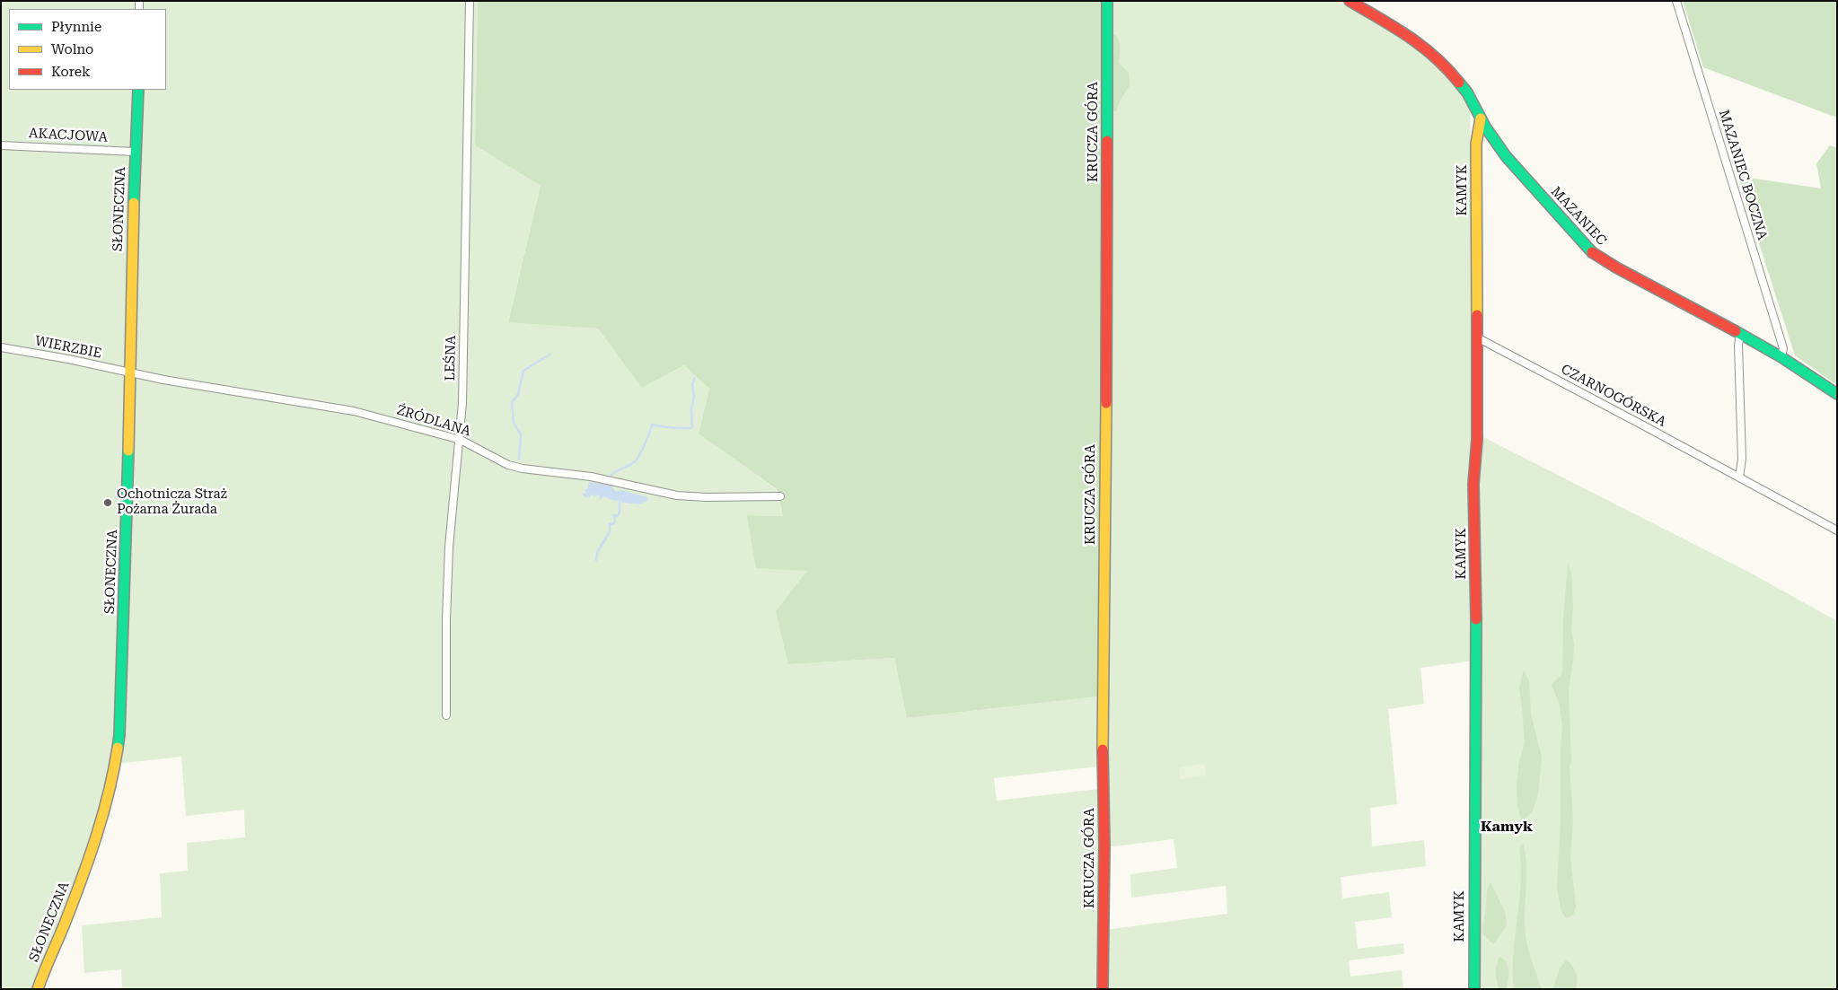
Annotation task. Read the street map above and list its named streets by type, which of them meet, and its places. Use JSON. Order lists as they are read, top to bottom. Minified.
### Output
{"streets":{"street":["KRUCZA GÓRA","AKACJOWA","MAZANIEC BOCZNA","KAMYK","SŁONECZNA","MAZANIEC","WIERZBIE","LEŚNA","CZARNOGÓRSKA","ŹRÓDLANA"]},"crossings":[["AKACJOWA","SŁONECZNA"],["MAZANIEC BOCZNA","MAZANIEC"],["KAMYK","MAZANIEC"],["KAMYK","CZARNOGÓRSKA"],["SŁONECZNA","WIERZBIE"],["SŁONECZNA","ŹRÓDLANA"],["WIERZBIE","ŹRÓDLANA"],["LEŚNA","ŹRÓDLANA"]],"districts":["Kamyk"],"places":["Ochotnicza Straż Pożarna Żurada"],"legend":["Płynnie","Wolno","Korek"]}
